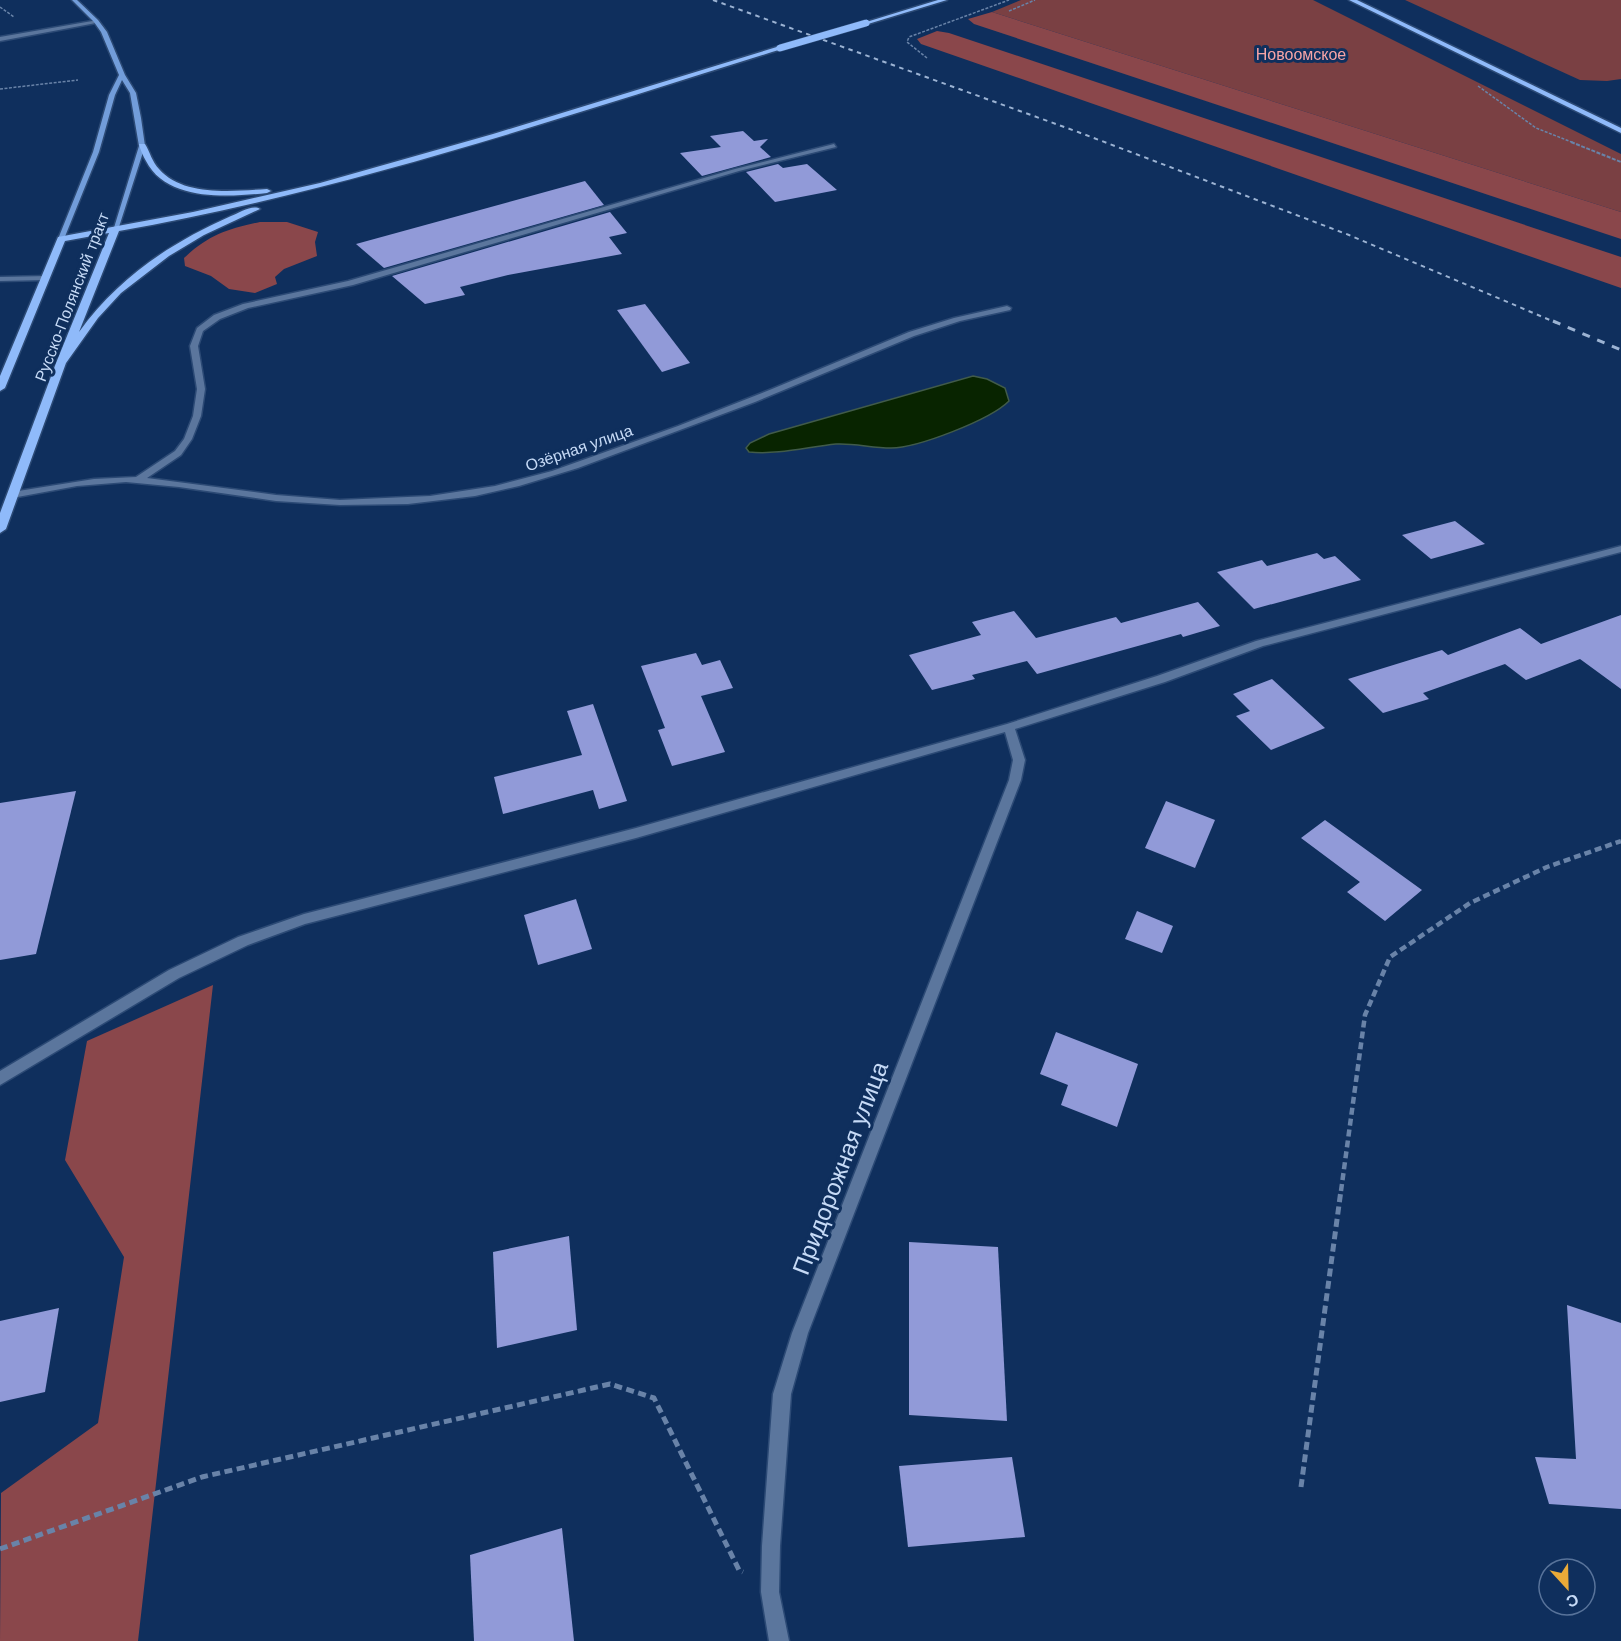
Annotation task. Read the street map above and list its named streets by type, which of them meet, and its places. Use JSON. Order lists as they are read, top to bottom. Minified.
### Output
{"streets":{"main road":["Русско-Полянский тракт"],"street":["Озёрная улица","Придорожная улица"]},"crossings":[["Русско-Полянский тракт","Озёрная улица"]],"parks":["Новоомское"],"north":"bottom"}
